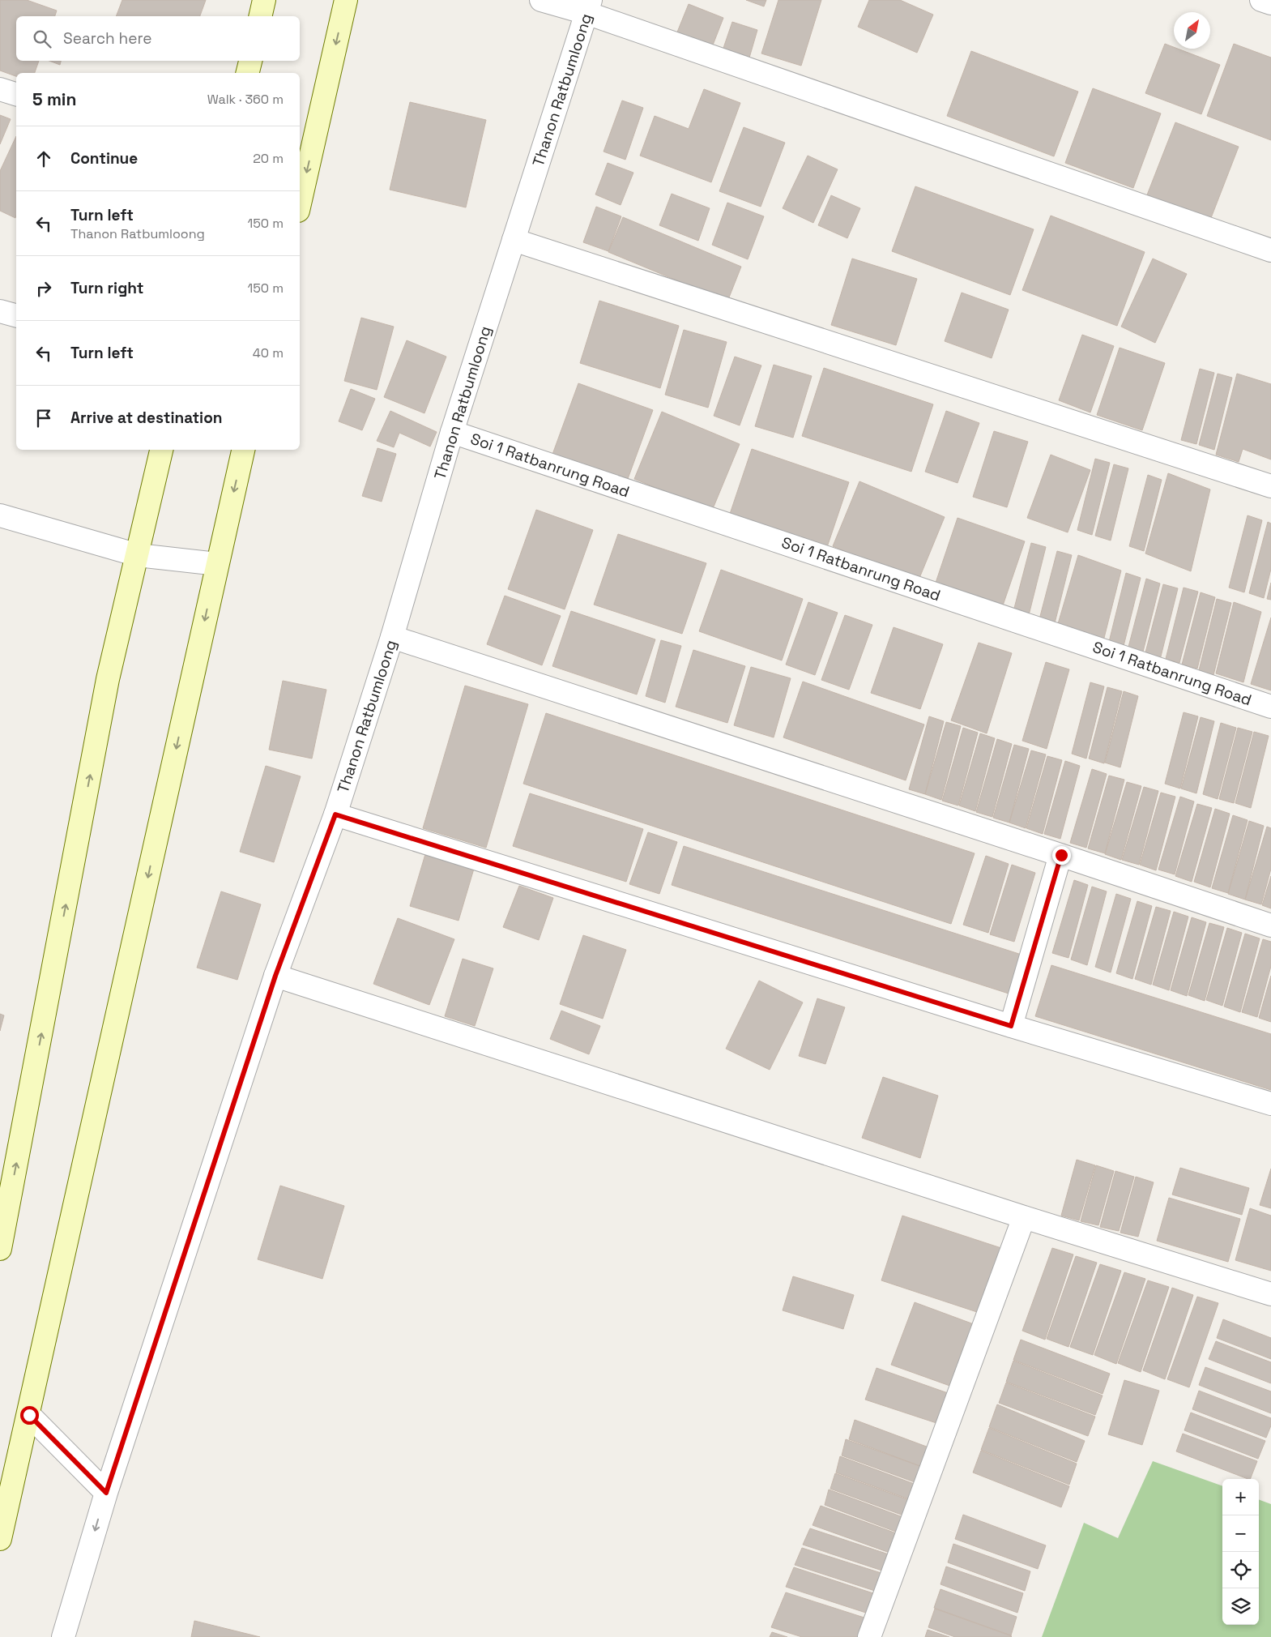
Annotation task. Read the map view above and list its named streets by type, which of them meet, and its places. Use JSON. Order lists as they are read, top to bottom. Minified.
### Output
{"streets":{"street":["Thanon Ratbumloong","Soi 1 Ratbanrung Road"]},"crossings":[["Thanon Ratbumloong","Soi 1 Ratbanrung Road"]],"north":"top right","page":{"search":"Search here","heading":["5 min","Walk · 360 m"],"list":[["Continue","20 m"],["Turn left","Thanon Ratbumloong","150 m"],["Turn right","150 m"],["Turn left","40 m"],"Arrive at destination"],"map_buttons":["+","−"]}}
